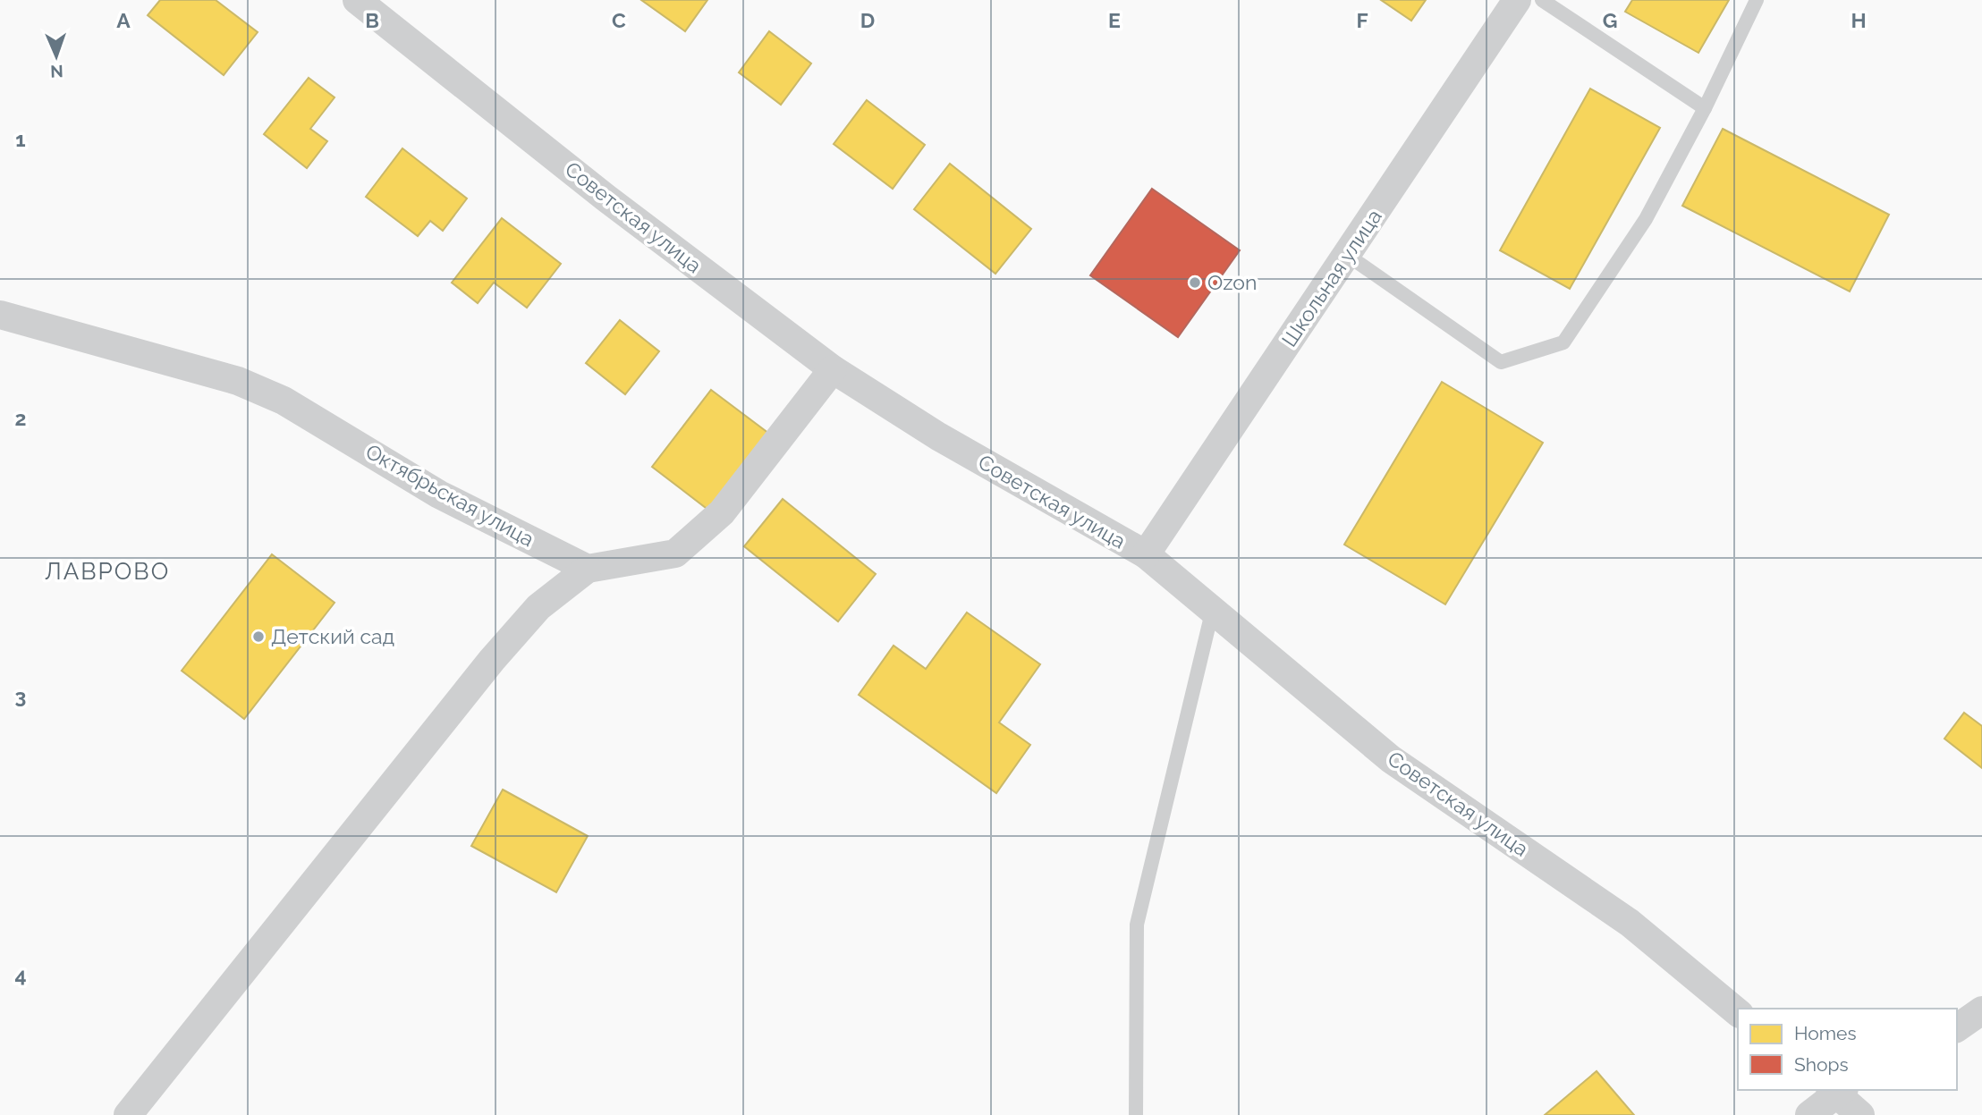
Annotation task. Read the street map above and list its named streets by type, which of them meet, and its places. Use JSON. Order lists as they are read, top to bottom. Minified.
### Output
{"streets":{"street":["Советская улица","Школьная улица","Октябрьская улица"]},"crossings":[["Советская улица","Школьная улица"]],"districts":["ЛАВРОВО"],"places":["Ozon","Детский сад"],"legend":["Homes","Shops"],"north":"bottom","grid":{"columns":["A","B","C","D","E","F","G","H"],"rows":["1","2","3","4"]}}
